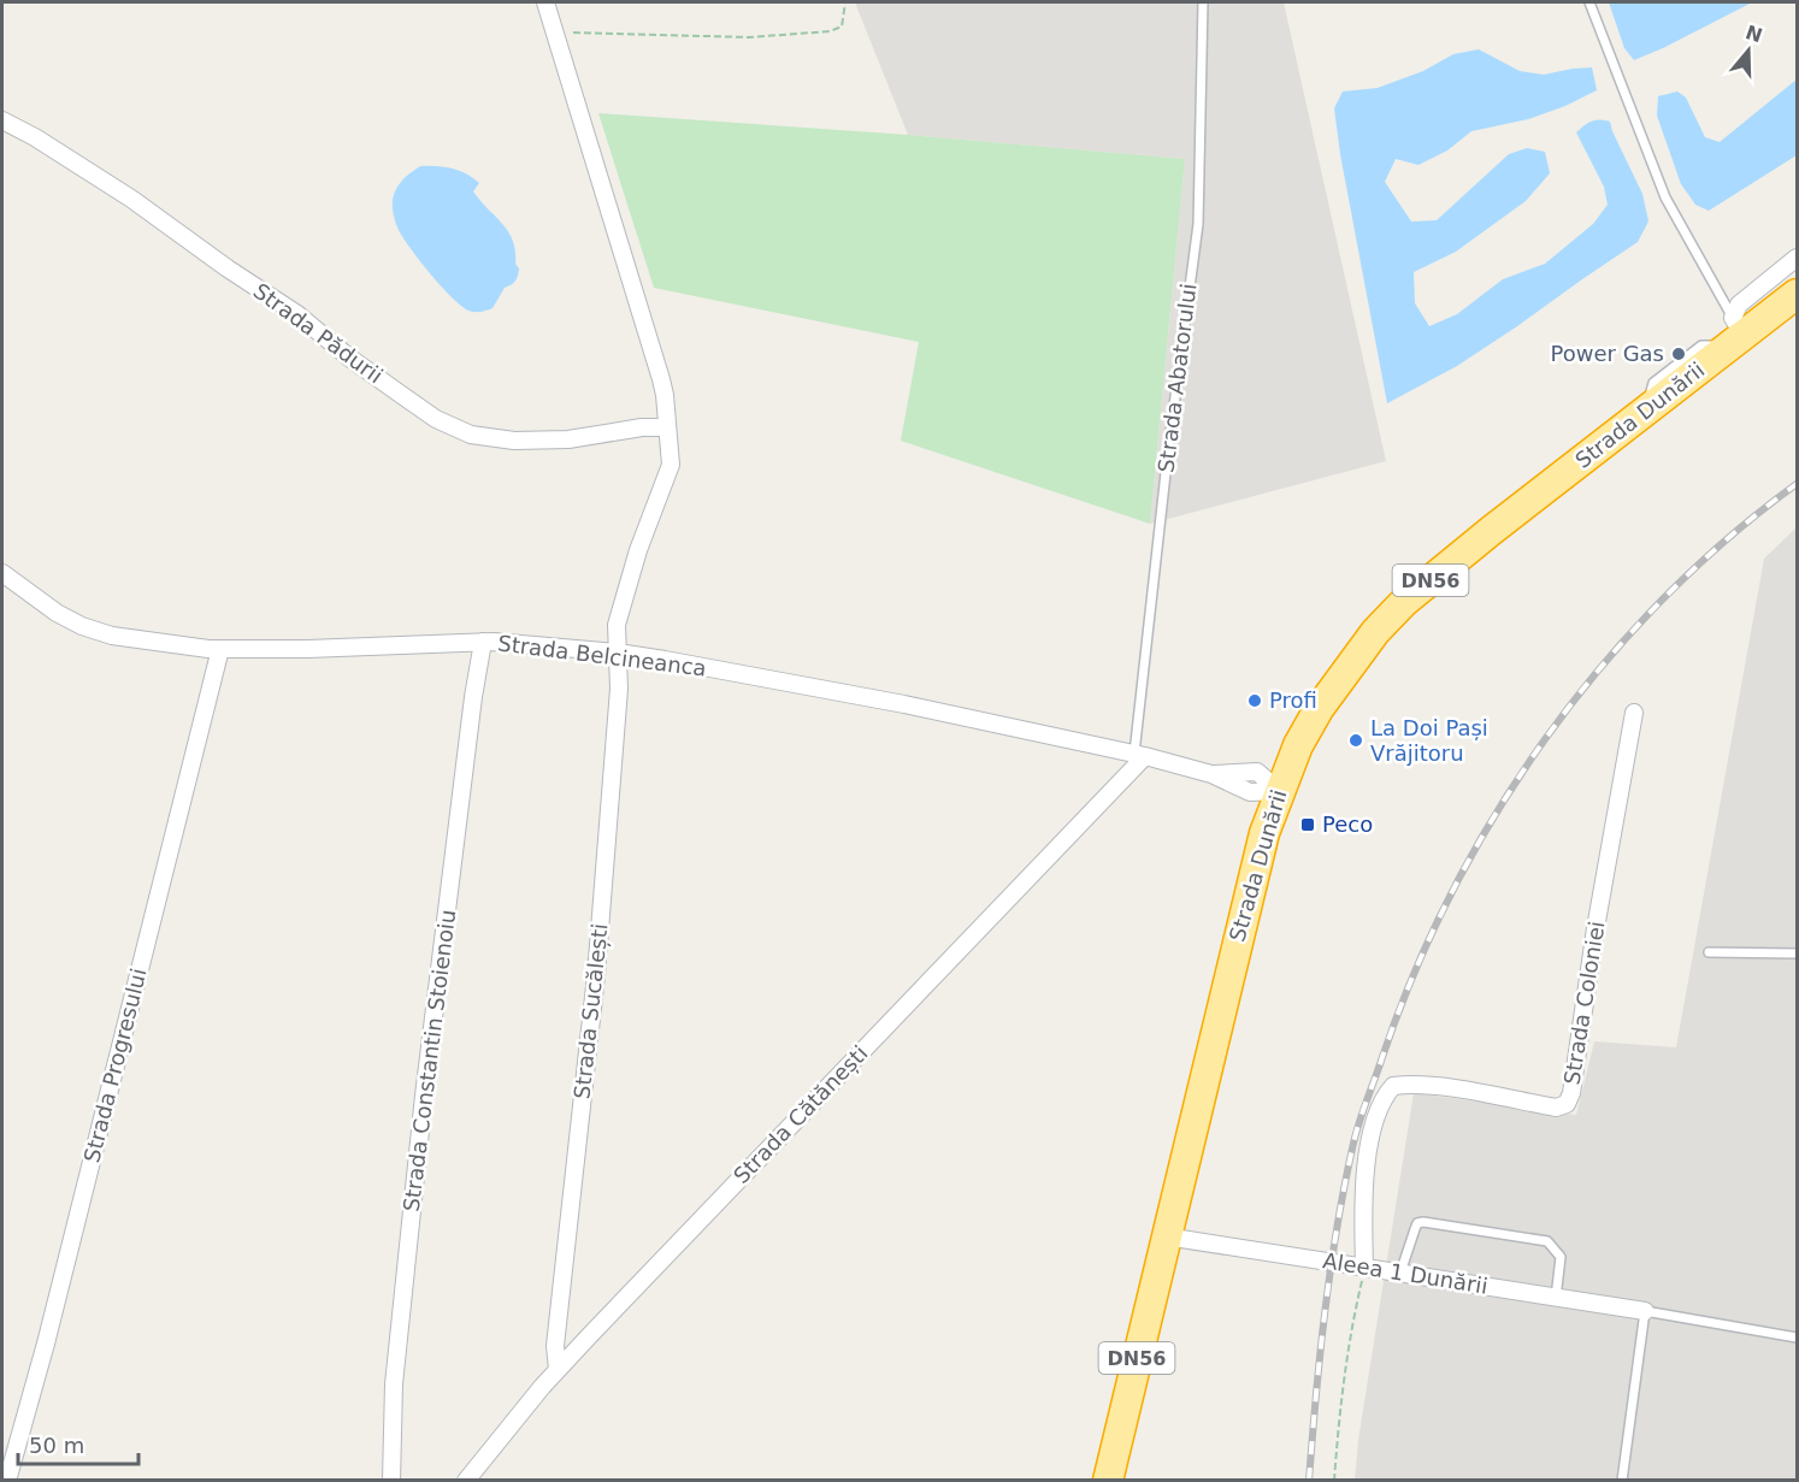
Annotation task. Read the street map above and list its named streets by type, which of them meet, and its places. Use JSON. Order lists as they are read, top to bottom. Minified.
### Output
{"streets":{"highway":["Strada Dunării","DN56"],"street":["Strada Pădurii","Strada Belcineanca","Strada Coloniei","Strada Sucălești","Strada Constantin Stoienoiu","Strada Progresului","Strada Cătănești","Aleea 1 Dunării"],"lane":["Strada Abatorului"]},"crossings":[["Strada Pădurii","Strada Sucălești"],["Strada Abatorului","Strada Belcineanca"],["Strada Abatorului","Strada Cătănești"],["Strada Dunării","Strada Belcineanca"],["Strada Dunării","Aleea 1 Dunării"],["Strada Belcineanca","Strada Sucălești"],["Strada Belcineanca","Strada Constantin Stoienoiu"],["Strada Belcineanca","Strada Progresului"],["Strada Belcineanca","Strada Cătănești"],["Strada Coloniei","Aleea 1 Dunării"],["Strada Sucălești","Strada Cătănești"]],"places":{"other":["Power Gas","Profi","La Doi Pași Vrăjitoru"],"transit":["Peco"]},"scale_bar":"50 m","north":"top"}
